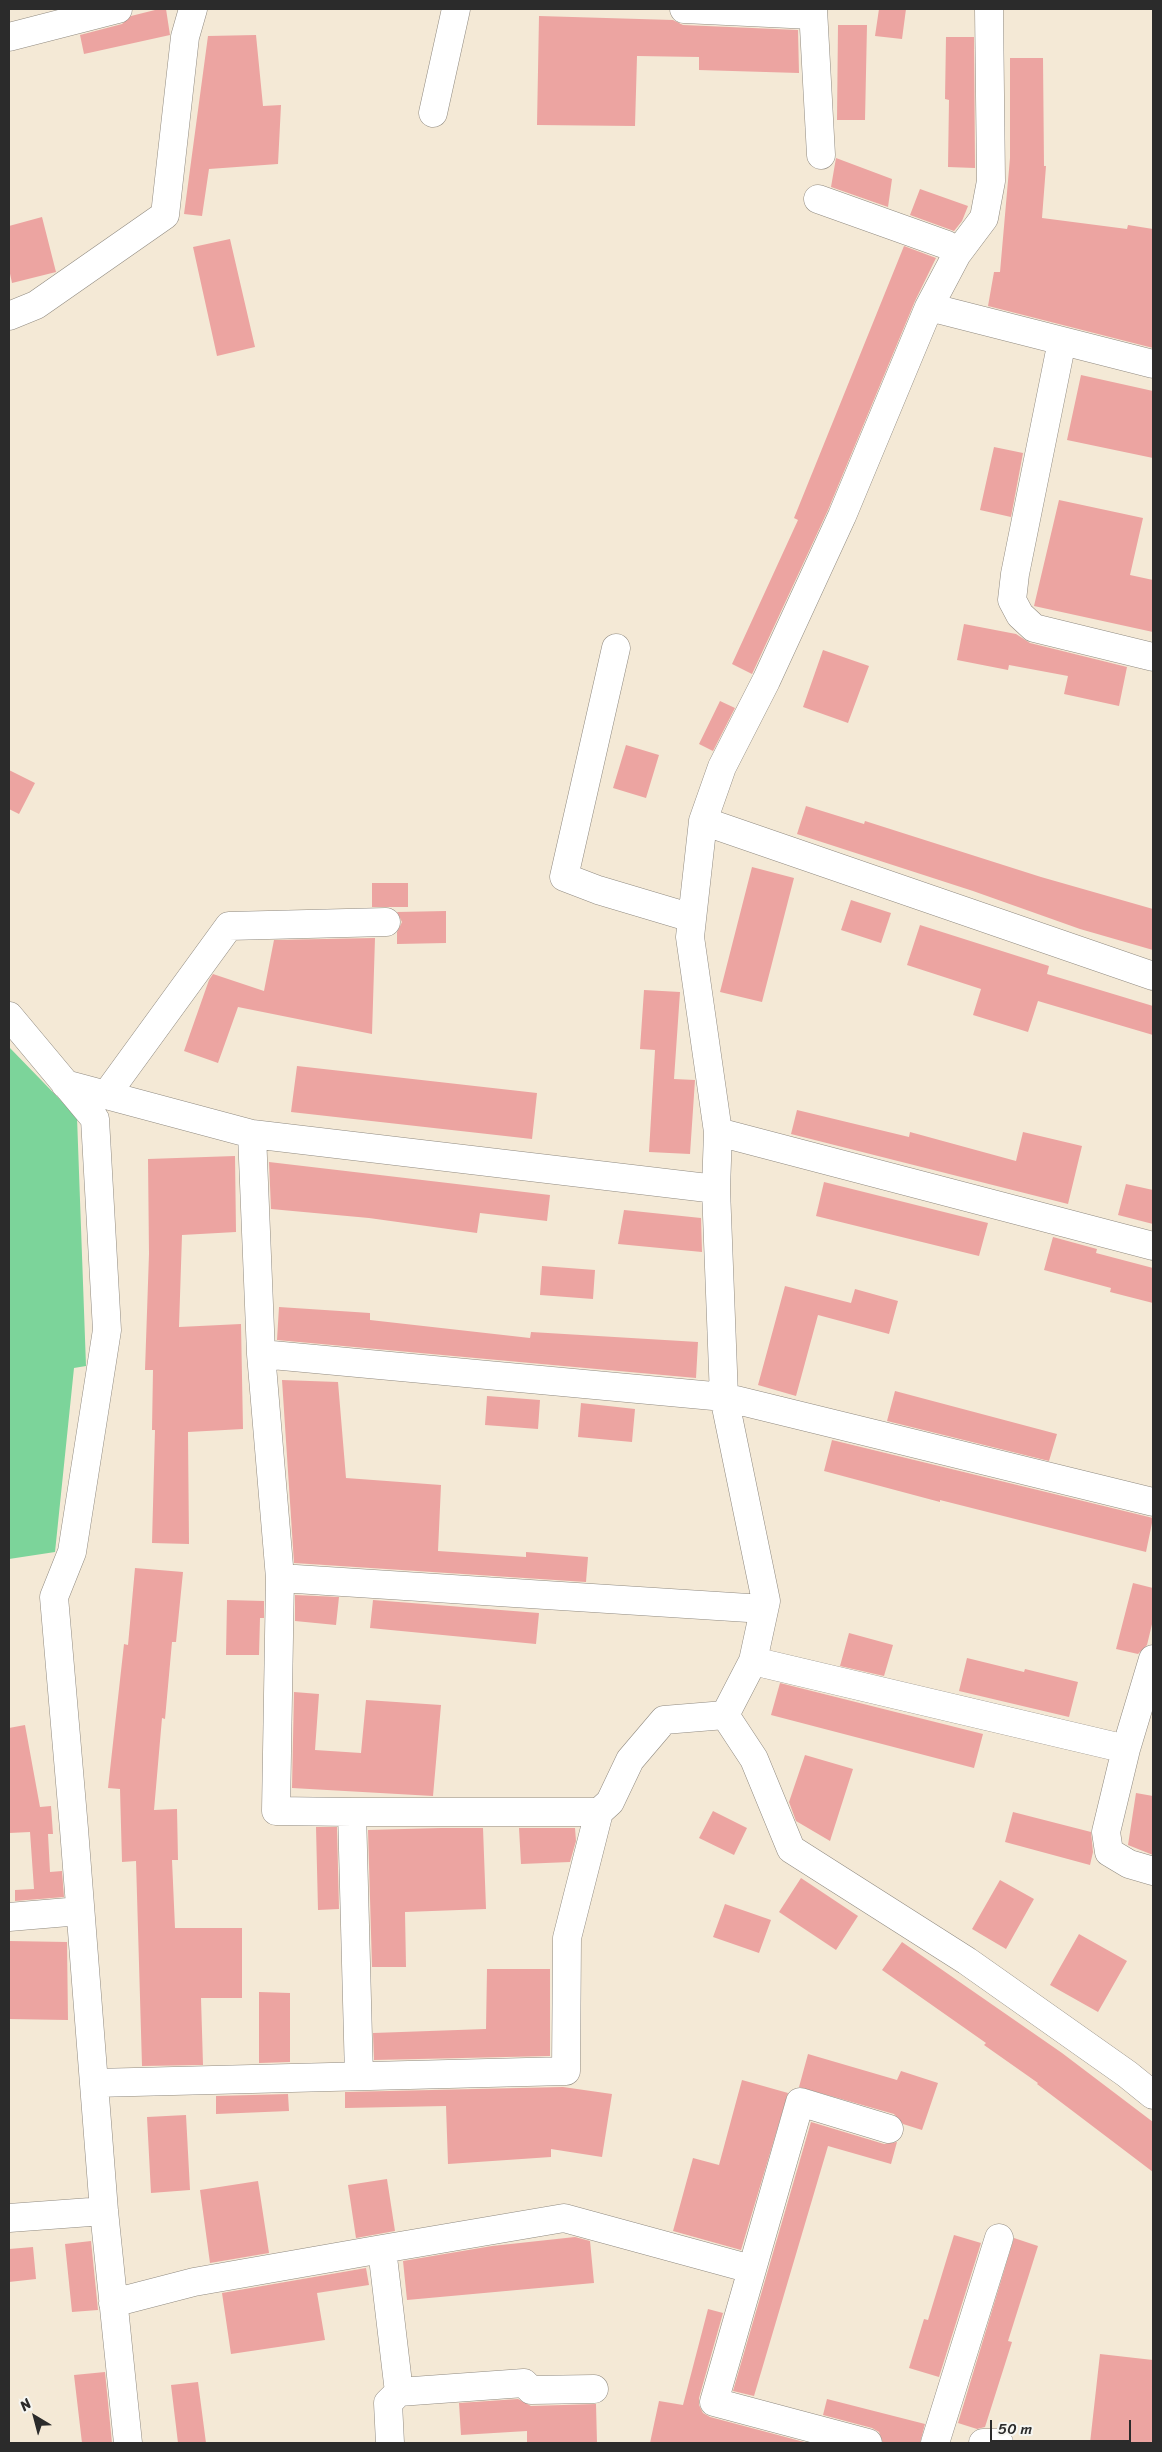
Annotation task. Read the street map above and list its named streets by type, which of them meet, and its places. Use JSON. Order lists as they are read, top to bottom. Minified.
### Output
{"scale_bar":"50 m","north":"top left"}
